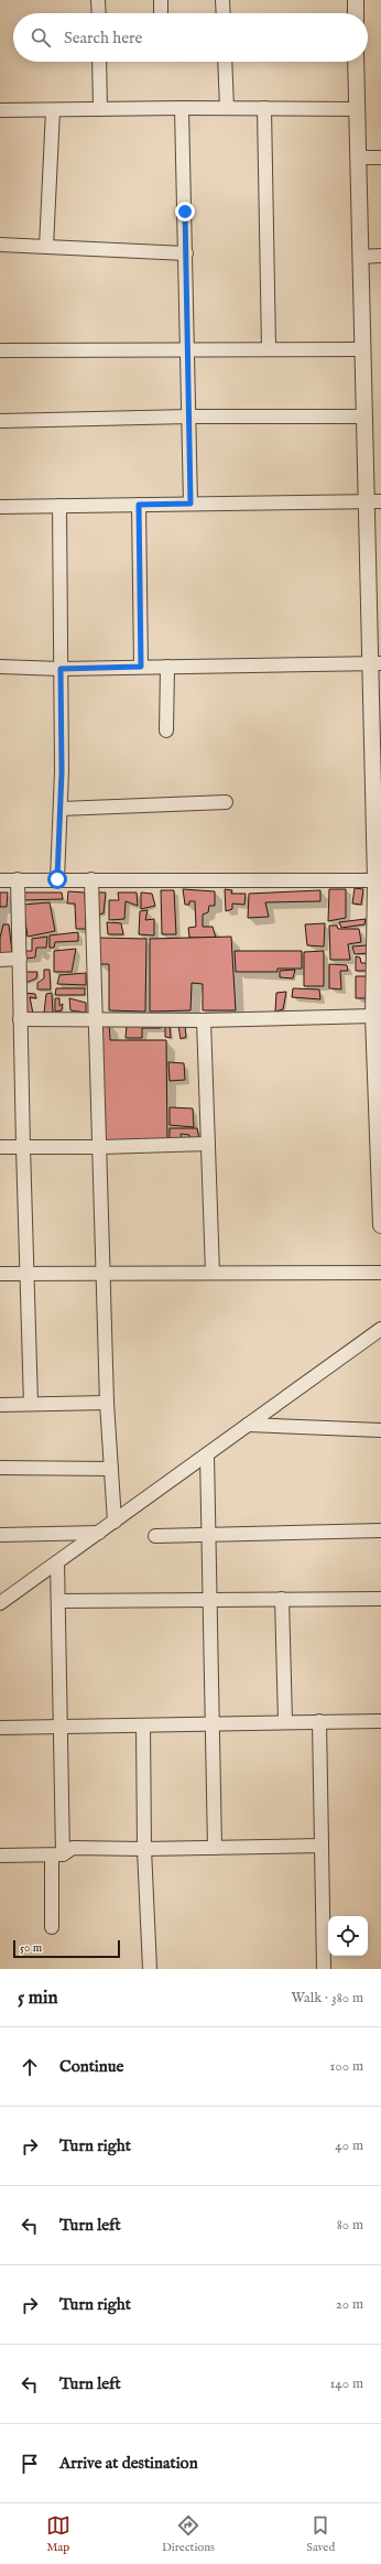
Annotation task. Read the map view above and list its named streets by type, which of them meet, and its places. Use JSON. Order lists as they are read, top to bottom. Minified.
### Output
{"scale_bar":"50 m","page":{"search":"Search here","scale":"50 m","heading":["5 min","Walk · 380 m"],"list":[["Continue","100 m"],["Turn right","40 m"],["Turn left","80 m"],["Turn right","20 m"],["Turn left","140 m"],"Arrive at destination"],"nav":["Map","Directions","Saved"]}}
